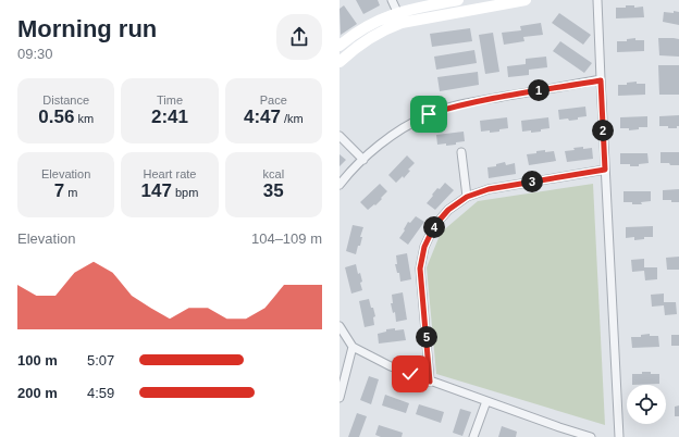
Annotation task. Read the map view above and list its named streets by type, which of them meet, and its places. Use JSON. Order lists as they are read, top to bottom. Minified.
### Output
{"page":{"heading":["Morning run","09:30"],"stats":[["Distance","0.56 km"],["Time","2:41"],["Pace","4:47 /km"],["Elevation","7 m"],["Heart rate","147 bpm"],["kcal","35"]],"pins":["1","2","3","4","5"],"chart":["Elevation","104–109 m"],"list":[{"name":"100 m","note":"5:07"},{"name":"200 m","note":"4:59"}]}}
